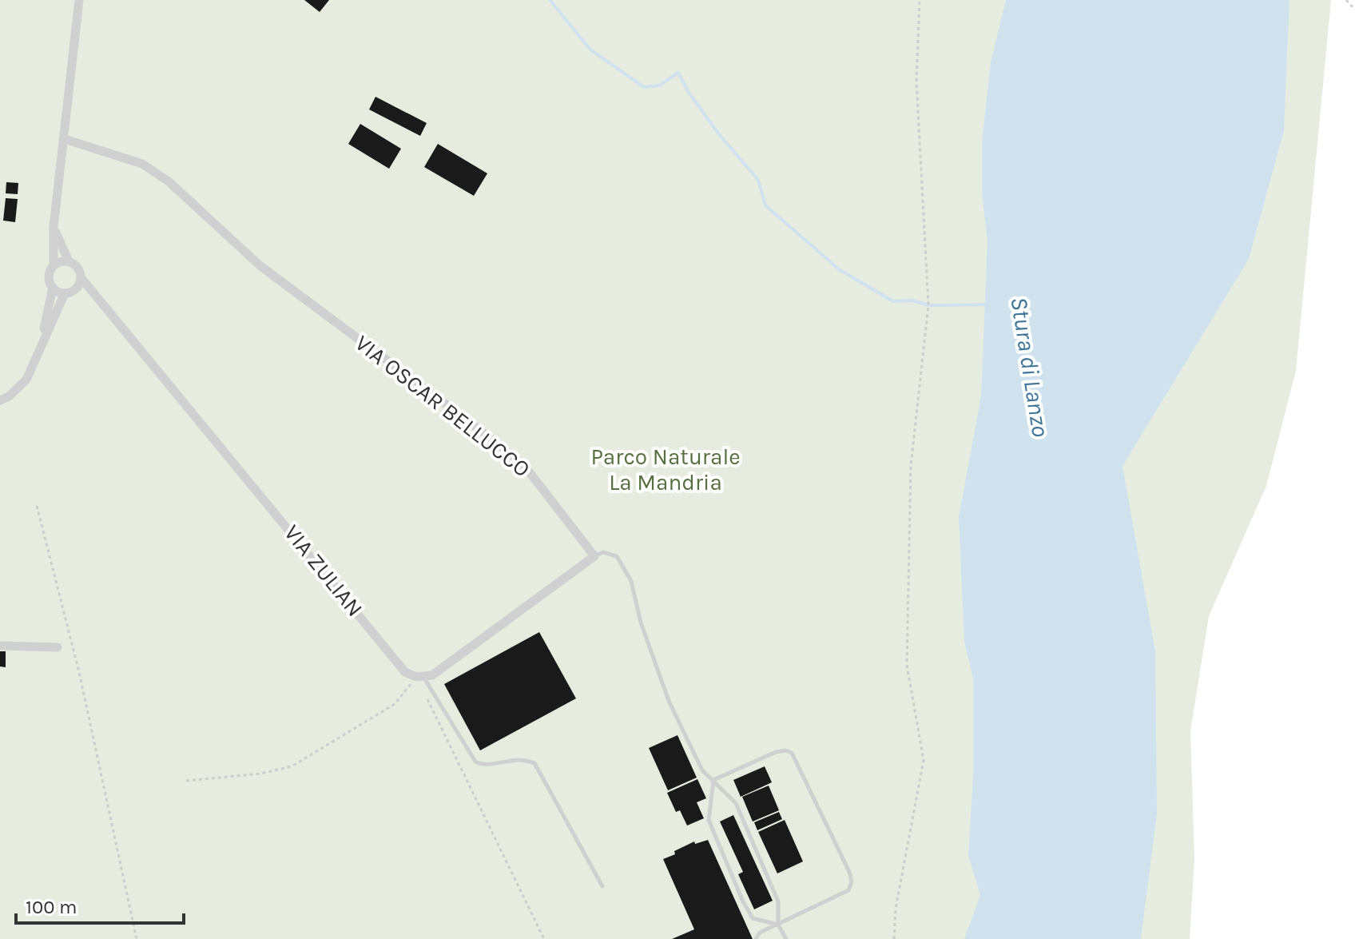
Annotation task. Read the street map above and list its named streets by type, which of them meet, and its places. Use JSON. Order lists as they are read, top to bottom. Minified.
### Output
{"streets":{"street":["VIA OSCAR BELLUCCO","VIA ZULIAN"]},"water":["Stura di Lanzo"],"parks":["Parco Naturale La Mandria"],"scale_bar":"100 m"}
